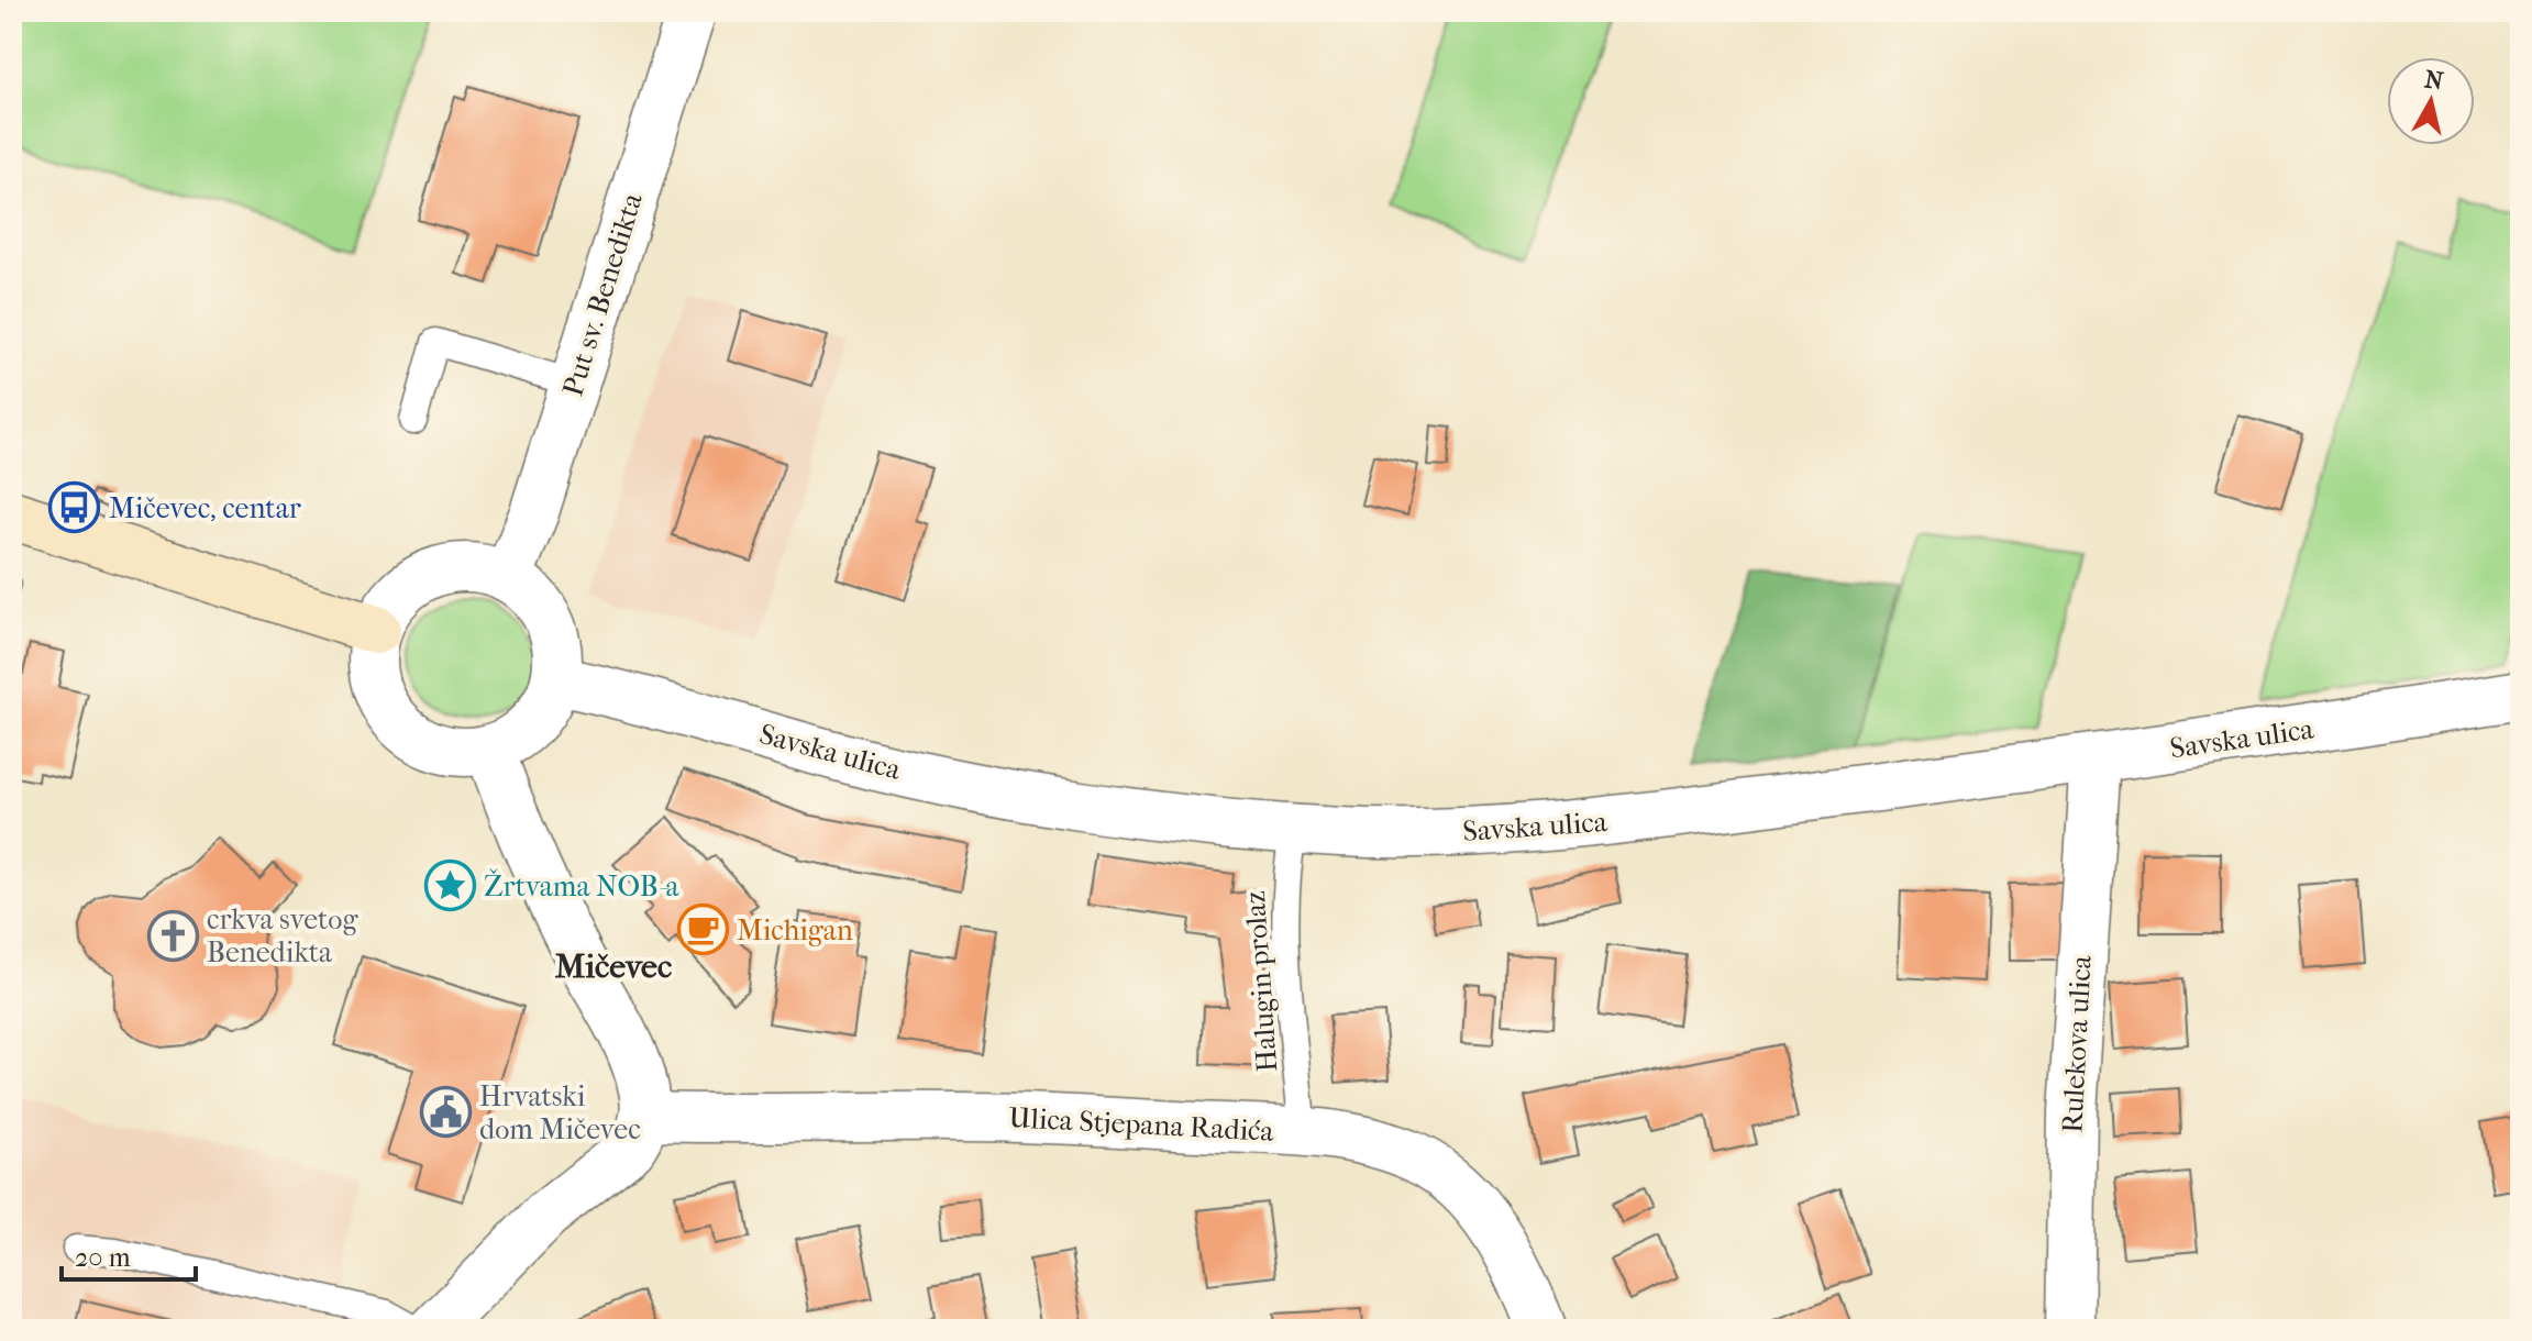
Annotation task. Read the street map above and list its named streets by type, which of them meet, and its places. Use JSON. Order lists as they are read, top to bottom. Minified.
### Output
{"streets":{"street":["Put sv. Benedikta","Savska ulica","Rulekova ulica","Ulica Stjepana Radića"],"lane":["Halugin prolaz"]},"crossings":[["Put sv. Benedikta","Savska ulica"],["Savska ulica","Halugin prolaz"],["Savska ulica","Rulekova ulica"],["Halugin prolaz","Ulica Stjepana Radića"]],"districts":["Mičevec"],"places":{"bus stop":["Mičevec, centar"],"place":["Žrtvama NOB-a"],"cafe":["Michigan"],"church":["crkva svetog Benedikta"],"public building":["Hrvatski dom Mičevec"]},"scale_bar":"20 m","north":"top"}
